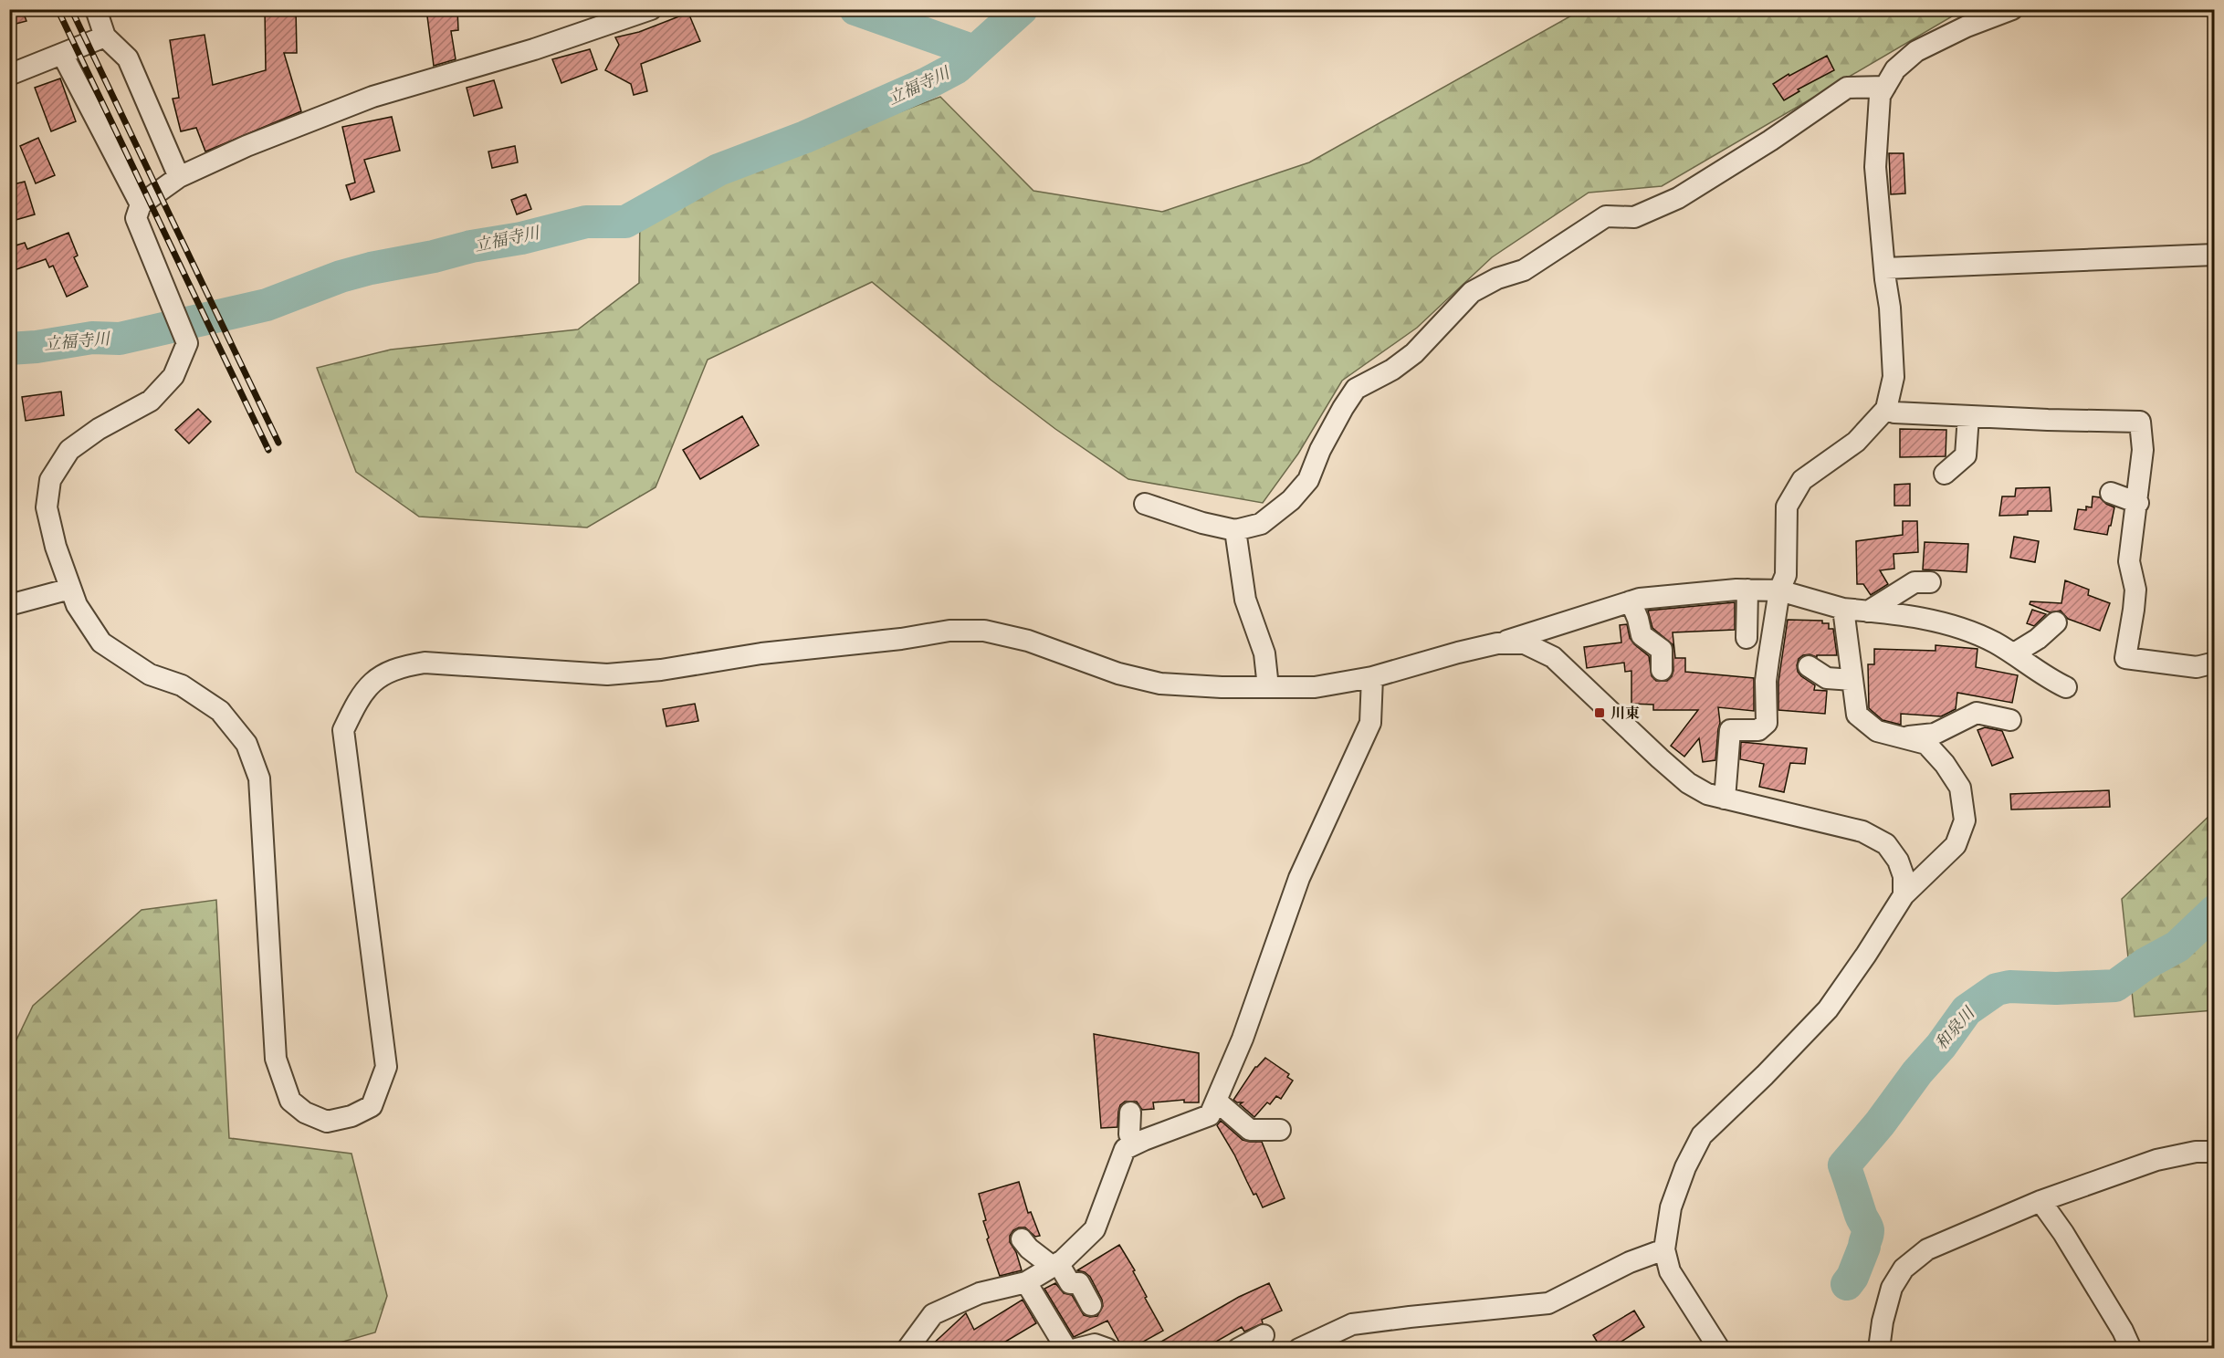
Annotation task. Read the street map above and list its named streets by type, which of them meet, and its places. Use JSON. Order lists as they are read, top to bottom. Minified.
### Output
{"water":["立福寺川","和泉川"],"places":{"transit":["川東"]}}
